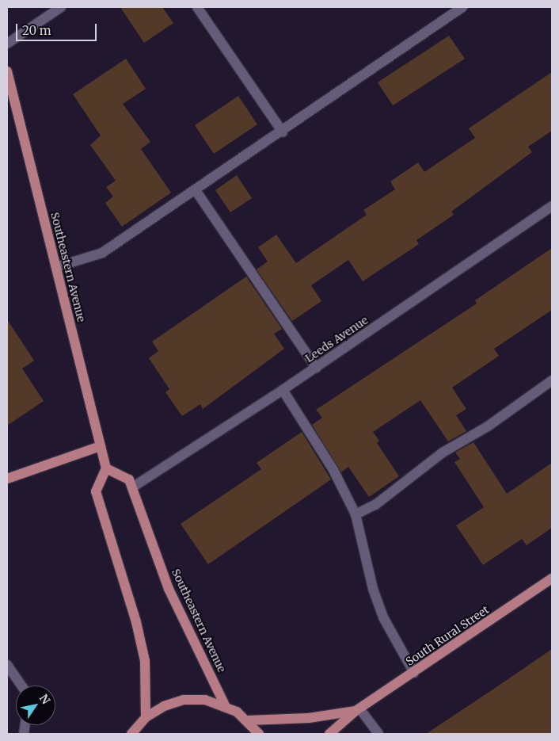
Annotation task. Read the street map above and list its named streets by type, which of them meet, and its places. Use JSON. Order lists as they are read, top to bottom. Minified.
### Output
{"streets":{"main road":["Southeastern Avenue","South Rural Street"],"street":["Leeds Avenue"]},"crossings":[["Southeastern Avenue","Leeds Avenue"]],"scale_bar":"20 m","north":"top right"}
